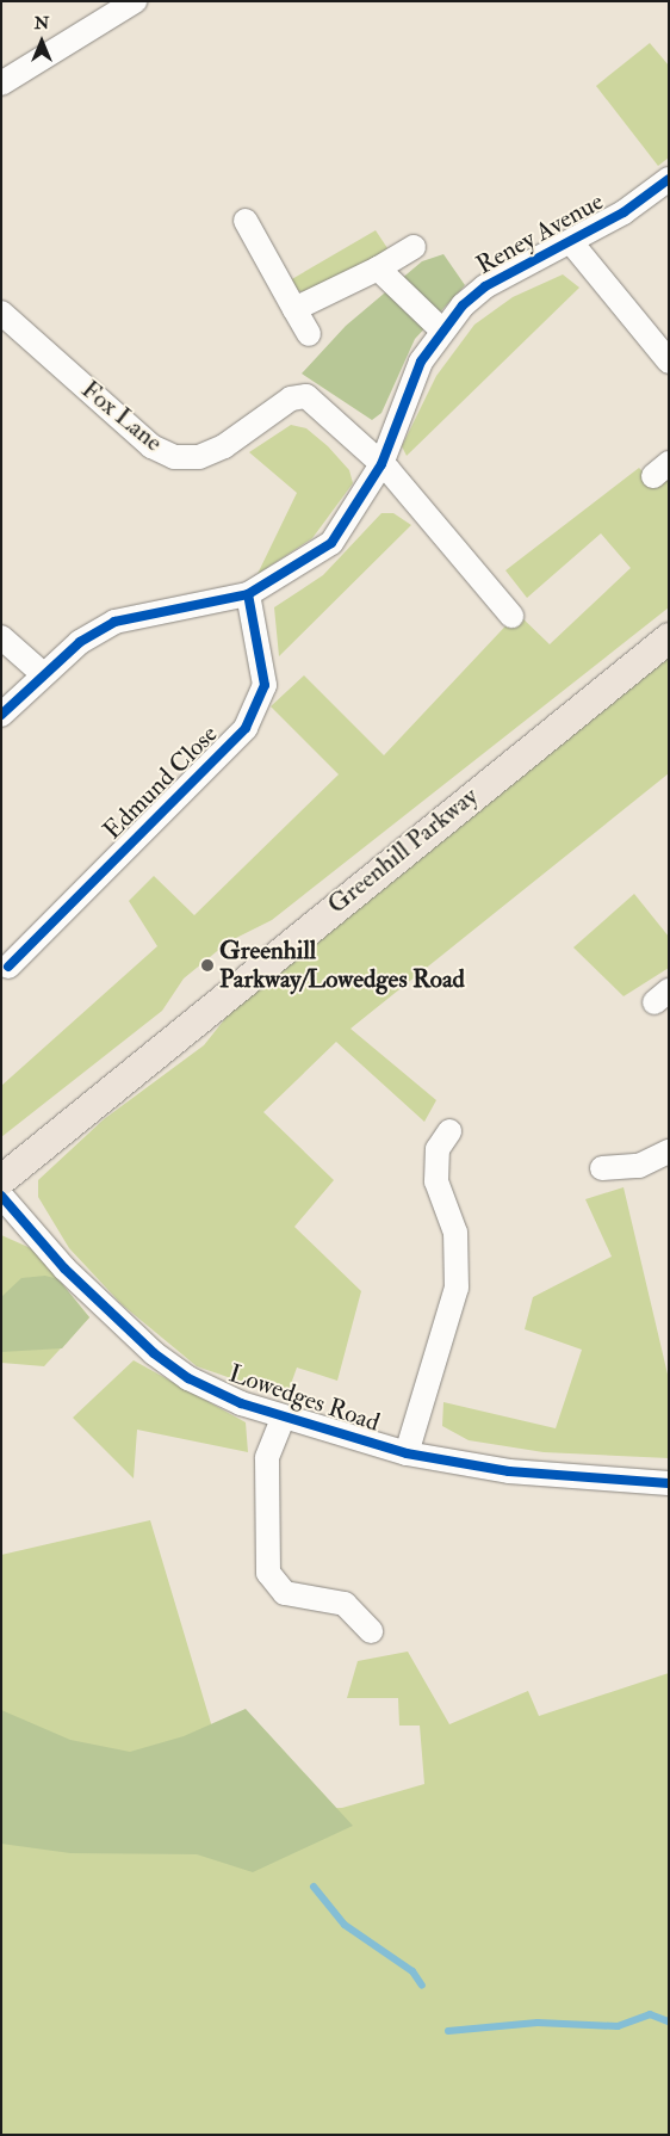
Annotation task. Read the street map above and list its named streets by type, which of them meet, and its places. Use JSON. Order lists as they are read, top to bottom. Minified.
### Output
{"streets":{"main road":["Greenhill Parkway"],"street":["Reney Avenue","Fox Lane","Edmund Close","Lowedges Road"]},"crossings":[["Reney Avenue","Fox Lane"],["Reney Avenue","Edmund Close"]],"places":["Greenhill Parkway/Lowedges Road"],"north":"top"}
